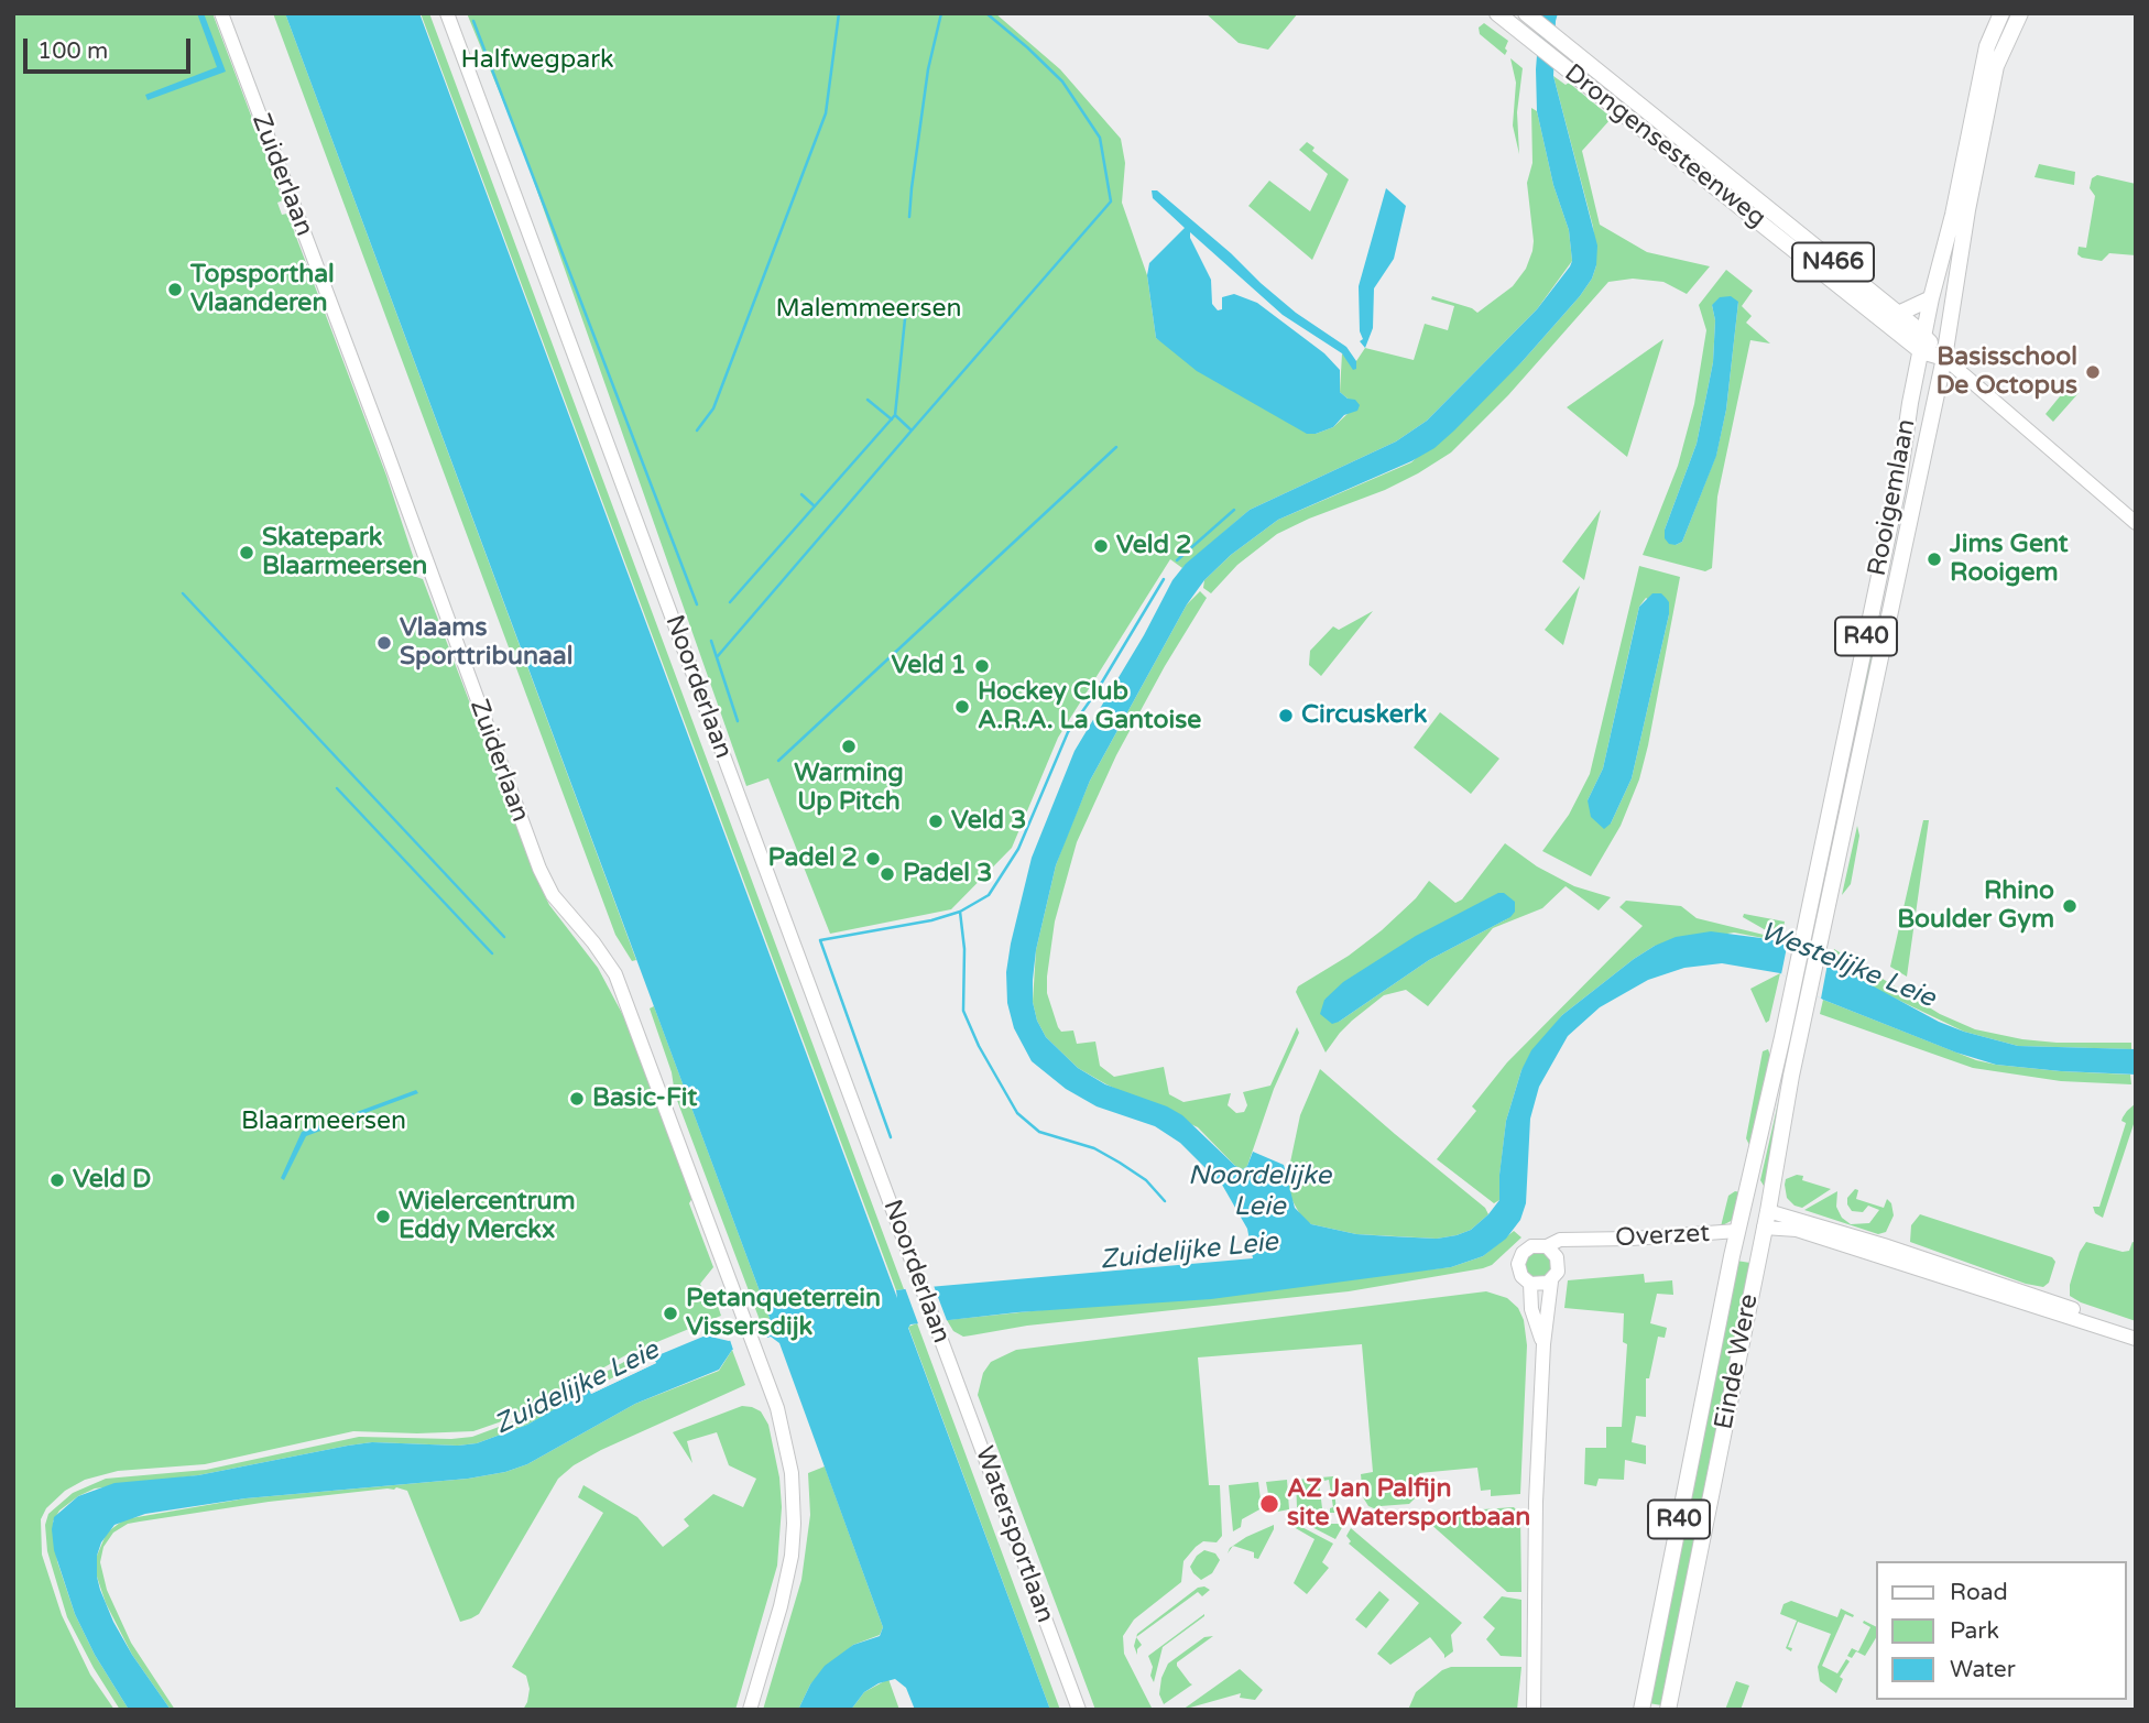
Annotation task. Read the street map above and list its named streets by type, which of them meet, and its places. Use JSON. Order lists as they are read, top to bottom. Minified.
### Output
{"streets":{"main road":["Drongensesteenweg","N466","Rooigemlaan","R40","Einde Were"],"street":["Zuiderlaan","Noorderlaan","Overzet","Watersportlaan"]},"crossings":[["Drongensesteenweg","Rooigemlaan"],["Rooigemlaan","Einde Were"],["Noorderlaan","Watersportlaan"],["Overzet","Einde Were"]],"water":["Westelijke Leie","Noordelijke Leie","Zuidelijke Leie"],"parks":["Halfwegpark","Malemmeersen","Blaarmeersen"],"places":["Topsporthal Vlaanderen","Basisschool De Octopus","Veld 2","Skatepark Blaarmeersen","Jims Gent Rooigem","Vlaams Sporttribunaal","Veld 1","Hockey Club A.R.A. La Gantoise","Circuskerk","Warming Up Pitch","Veld 3","Padel 2","Padel 3","Rhino Boulder Gym","Basic-Fit","Veld D","Wielercentrum Eddy Merckx","Petanqueterrein Vissersdijk","AZ Jan Palfijn site Watersportbaan"],"legend":["Road","Park","Water"],"scale_bar":"100 m"}
